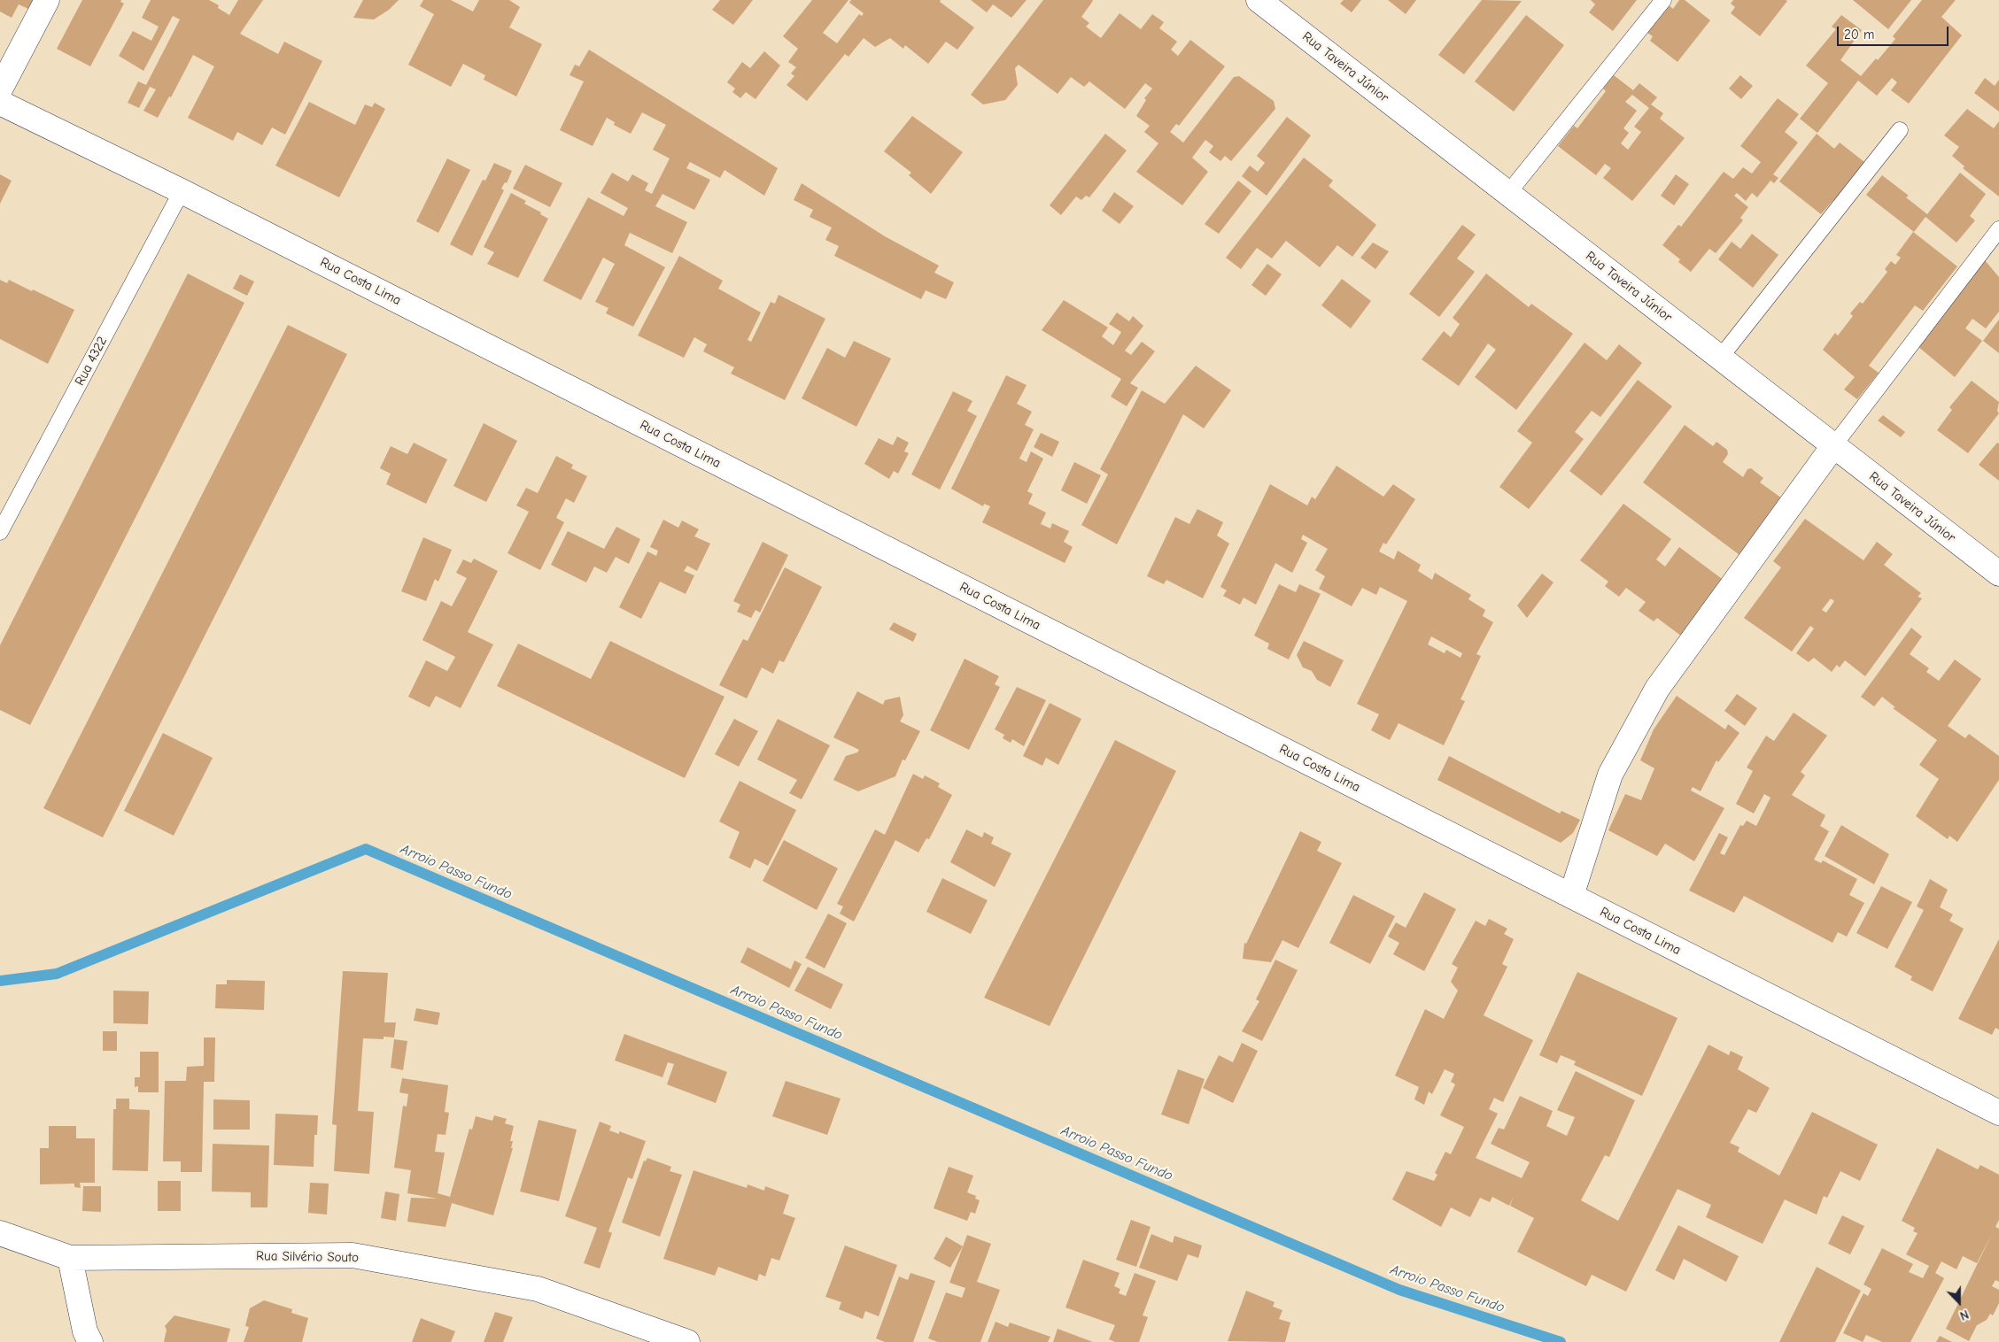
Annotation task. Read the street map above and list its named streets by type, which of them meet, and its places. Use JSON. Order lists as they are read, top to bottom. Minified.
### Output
{"streets":{"street":["Rua Taveira Júnior","Rua Costa Lima","Rua Silvério Souto"],"lane":["Rua 4322"]},"crossings":[["Rua Costa Lima","Rua 4322"]],"water":["Arroio Passo Fundo"],"scale_bar":"20 m","north":"bottom"}
